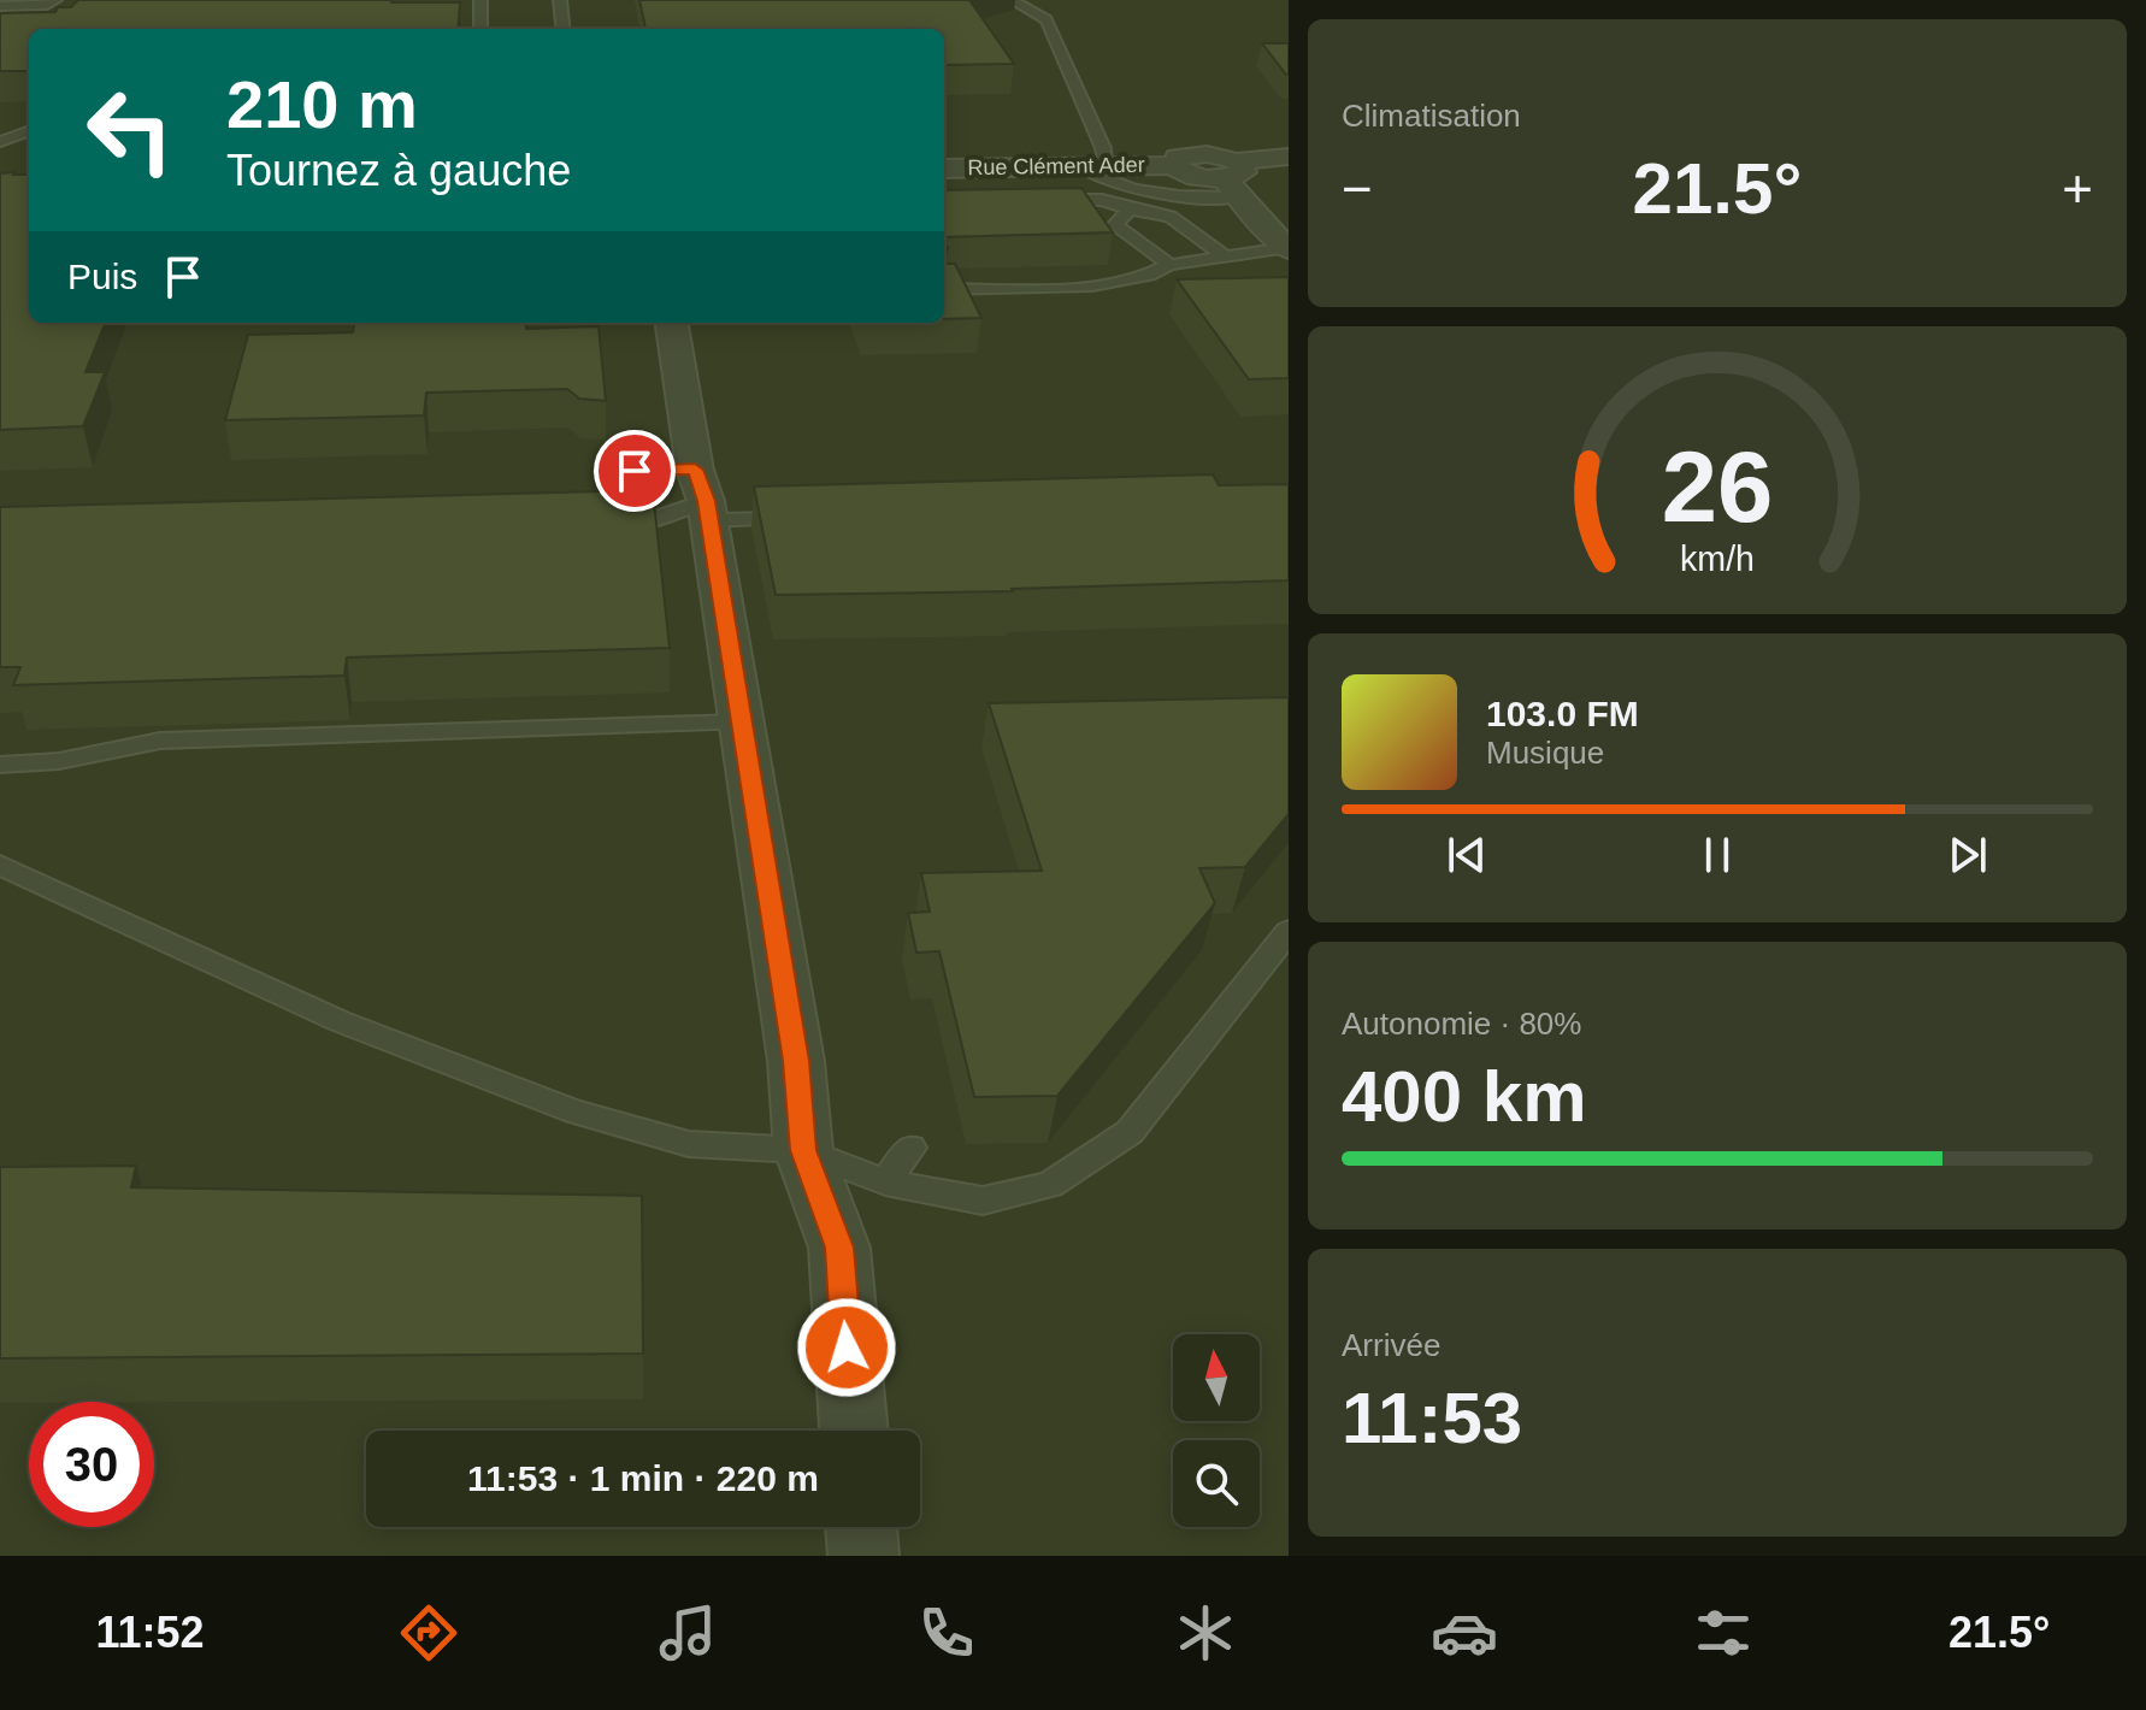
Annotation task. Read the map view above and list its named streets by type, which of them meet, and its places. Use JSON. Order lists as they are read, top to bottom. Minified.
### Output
{"streets":{"street":["Rue Clément Ader"]},"north":"top","page":{"tile":["Climatisation",["Autonomie · 80%","400 km"],["Arrivée","11:53"]],"turn":["210 m","Tournez à gauche"],"heat":["−","21.5°","+"],"then":"Puis","song":["103.0 FM","Musique"],"limit":"30","trip":"11:53 · 1 min · 220 m","tabs":["11:52","21.5°"],"gauge":["26","km/h"]}}
